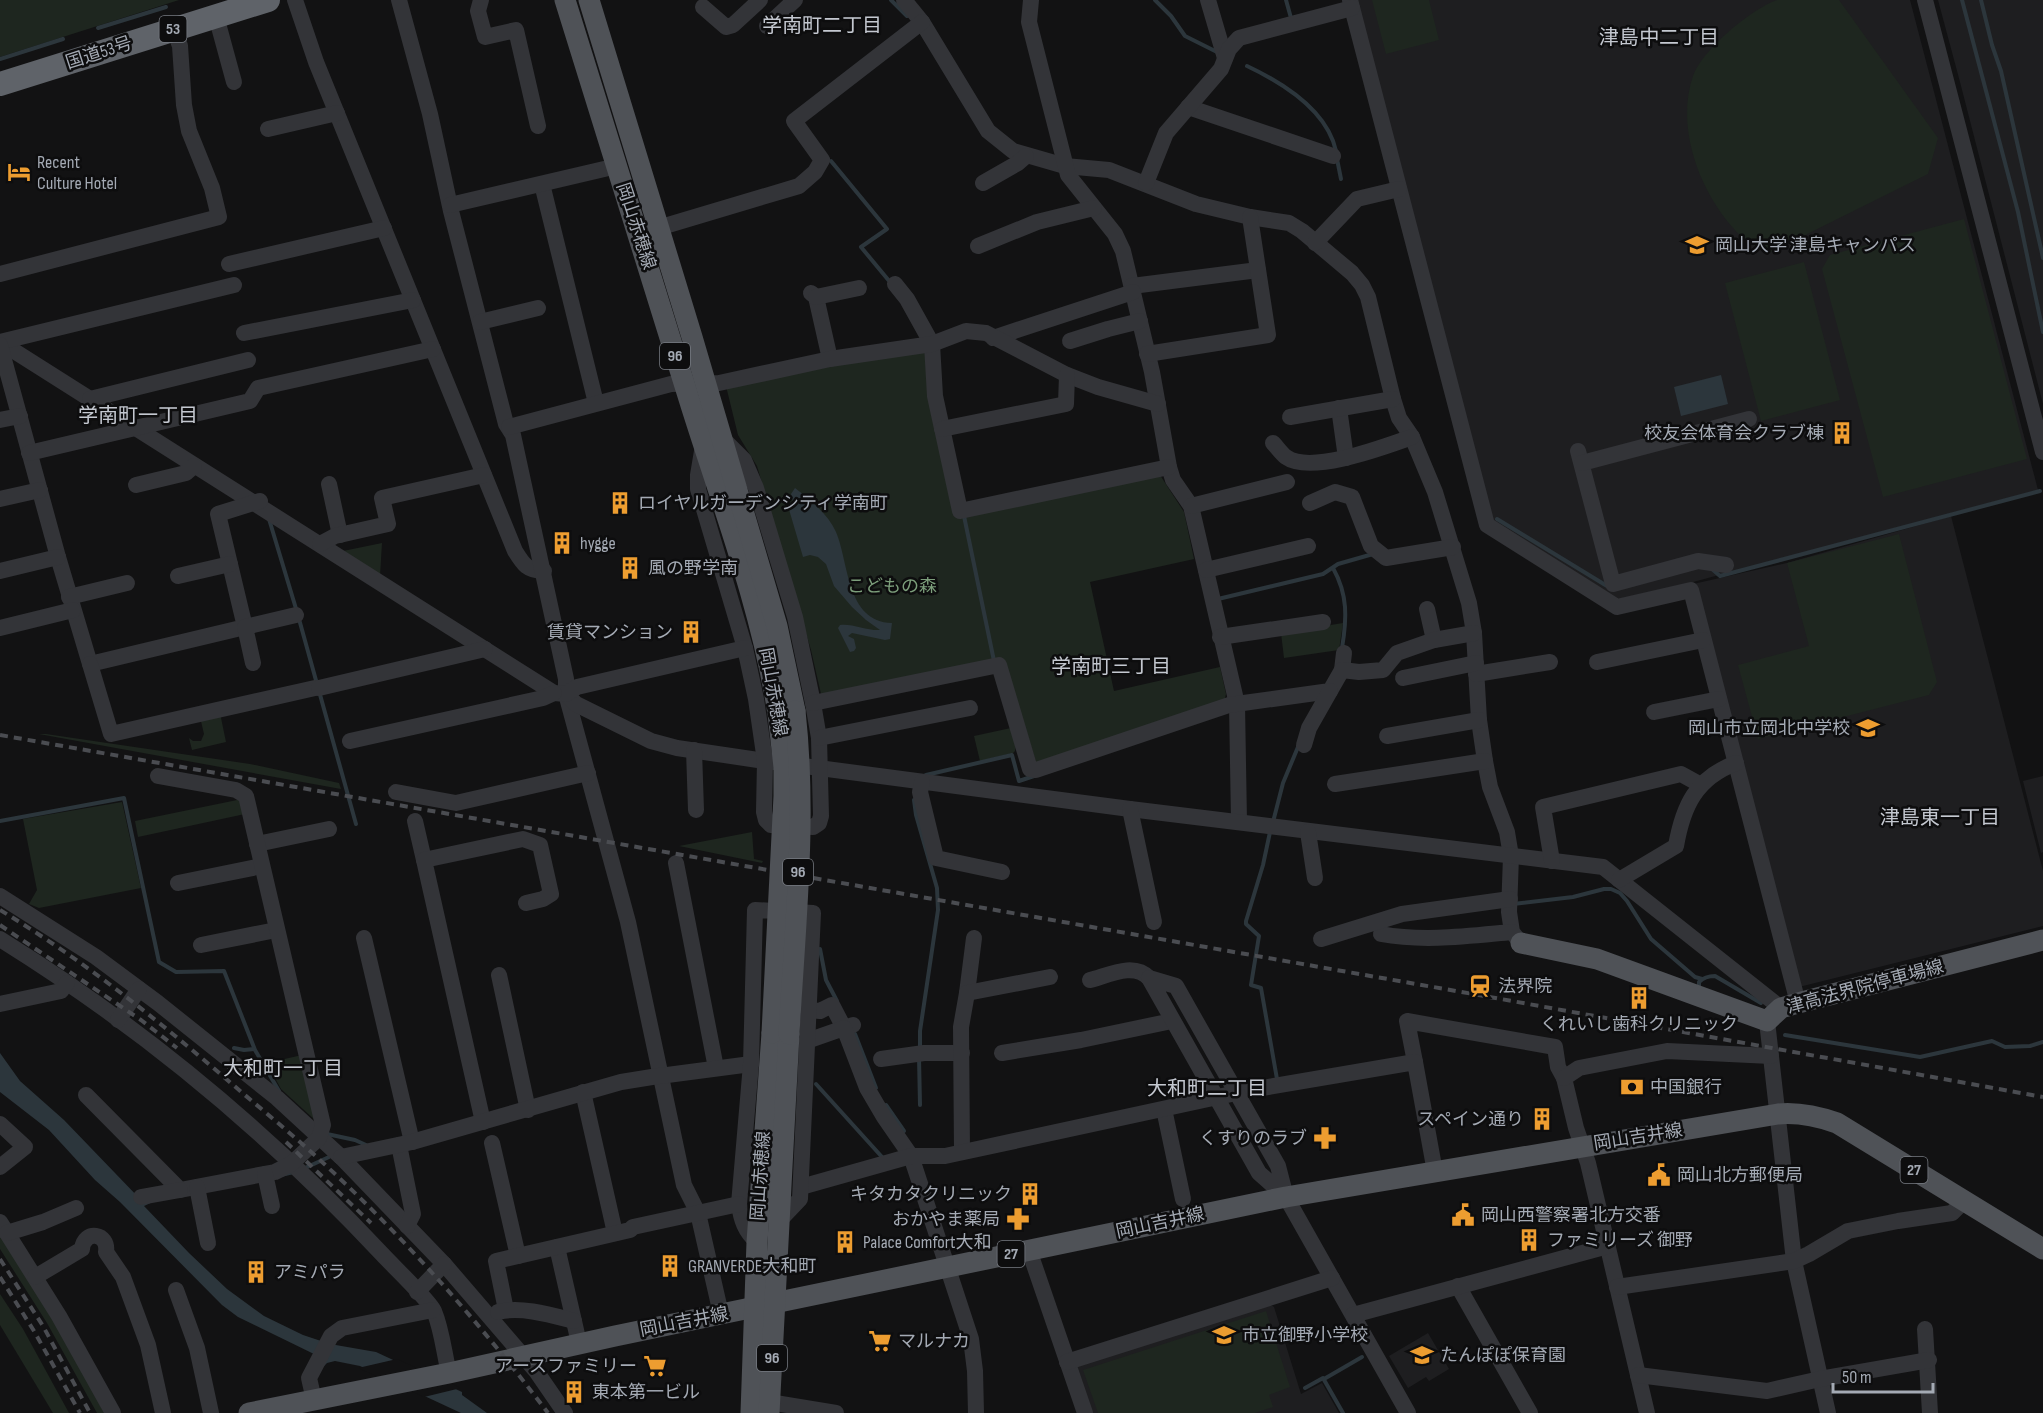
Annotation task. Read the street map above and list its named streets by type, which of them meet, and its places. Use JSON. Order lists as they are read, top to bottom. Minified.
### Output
{"streets":{"highway":["53","国道53号"],"main road":["岡山赤穂線","96","津高法界院停車場線","岡山吉井線","27"]},"crossings":[["岡山赤穂線","岡山吉井線"]],"districts":["学南町二丁目","津島中二丁目","学南町一丁目","学南町三丁目","津島東一丁目","大和町一丁目","大和町二丁目"],"parks":["こどもの森"],"places":{"hotel":["Recent Culture Hotel"],"school or university":["岡山大学 津島キャンパス","岡山市立岡北中学校","市立御野小学校","たんぽぽ保育園"],"building":["校友会体育会クラブ棟","ロイヤルガーデンシティ学南町","hygge","風の野学南","賃貸マンション","くれいし歯科クリニック","スペイン通り","キタカタクリニック","ファミリーズ 御野","Palace Comfort大和","GRANVERDE大和町","アミパラ","東本第一ビル"],"station":["法界院"],"bank":["中国銀行"],"pharmacy":["くすりのラブ","おかやま薬局"],"public building":["岡山北方郵便局","岡山西警察署北方交番"],"supermarket":["マルナカ","アースファミリー"]},"scale_bar":"50 m"}
